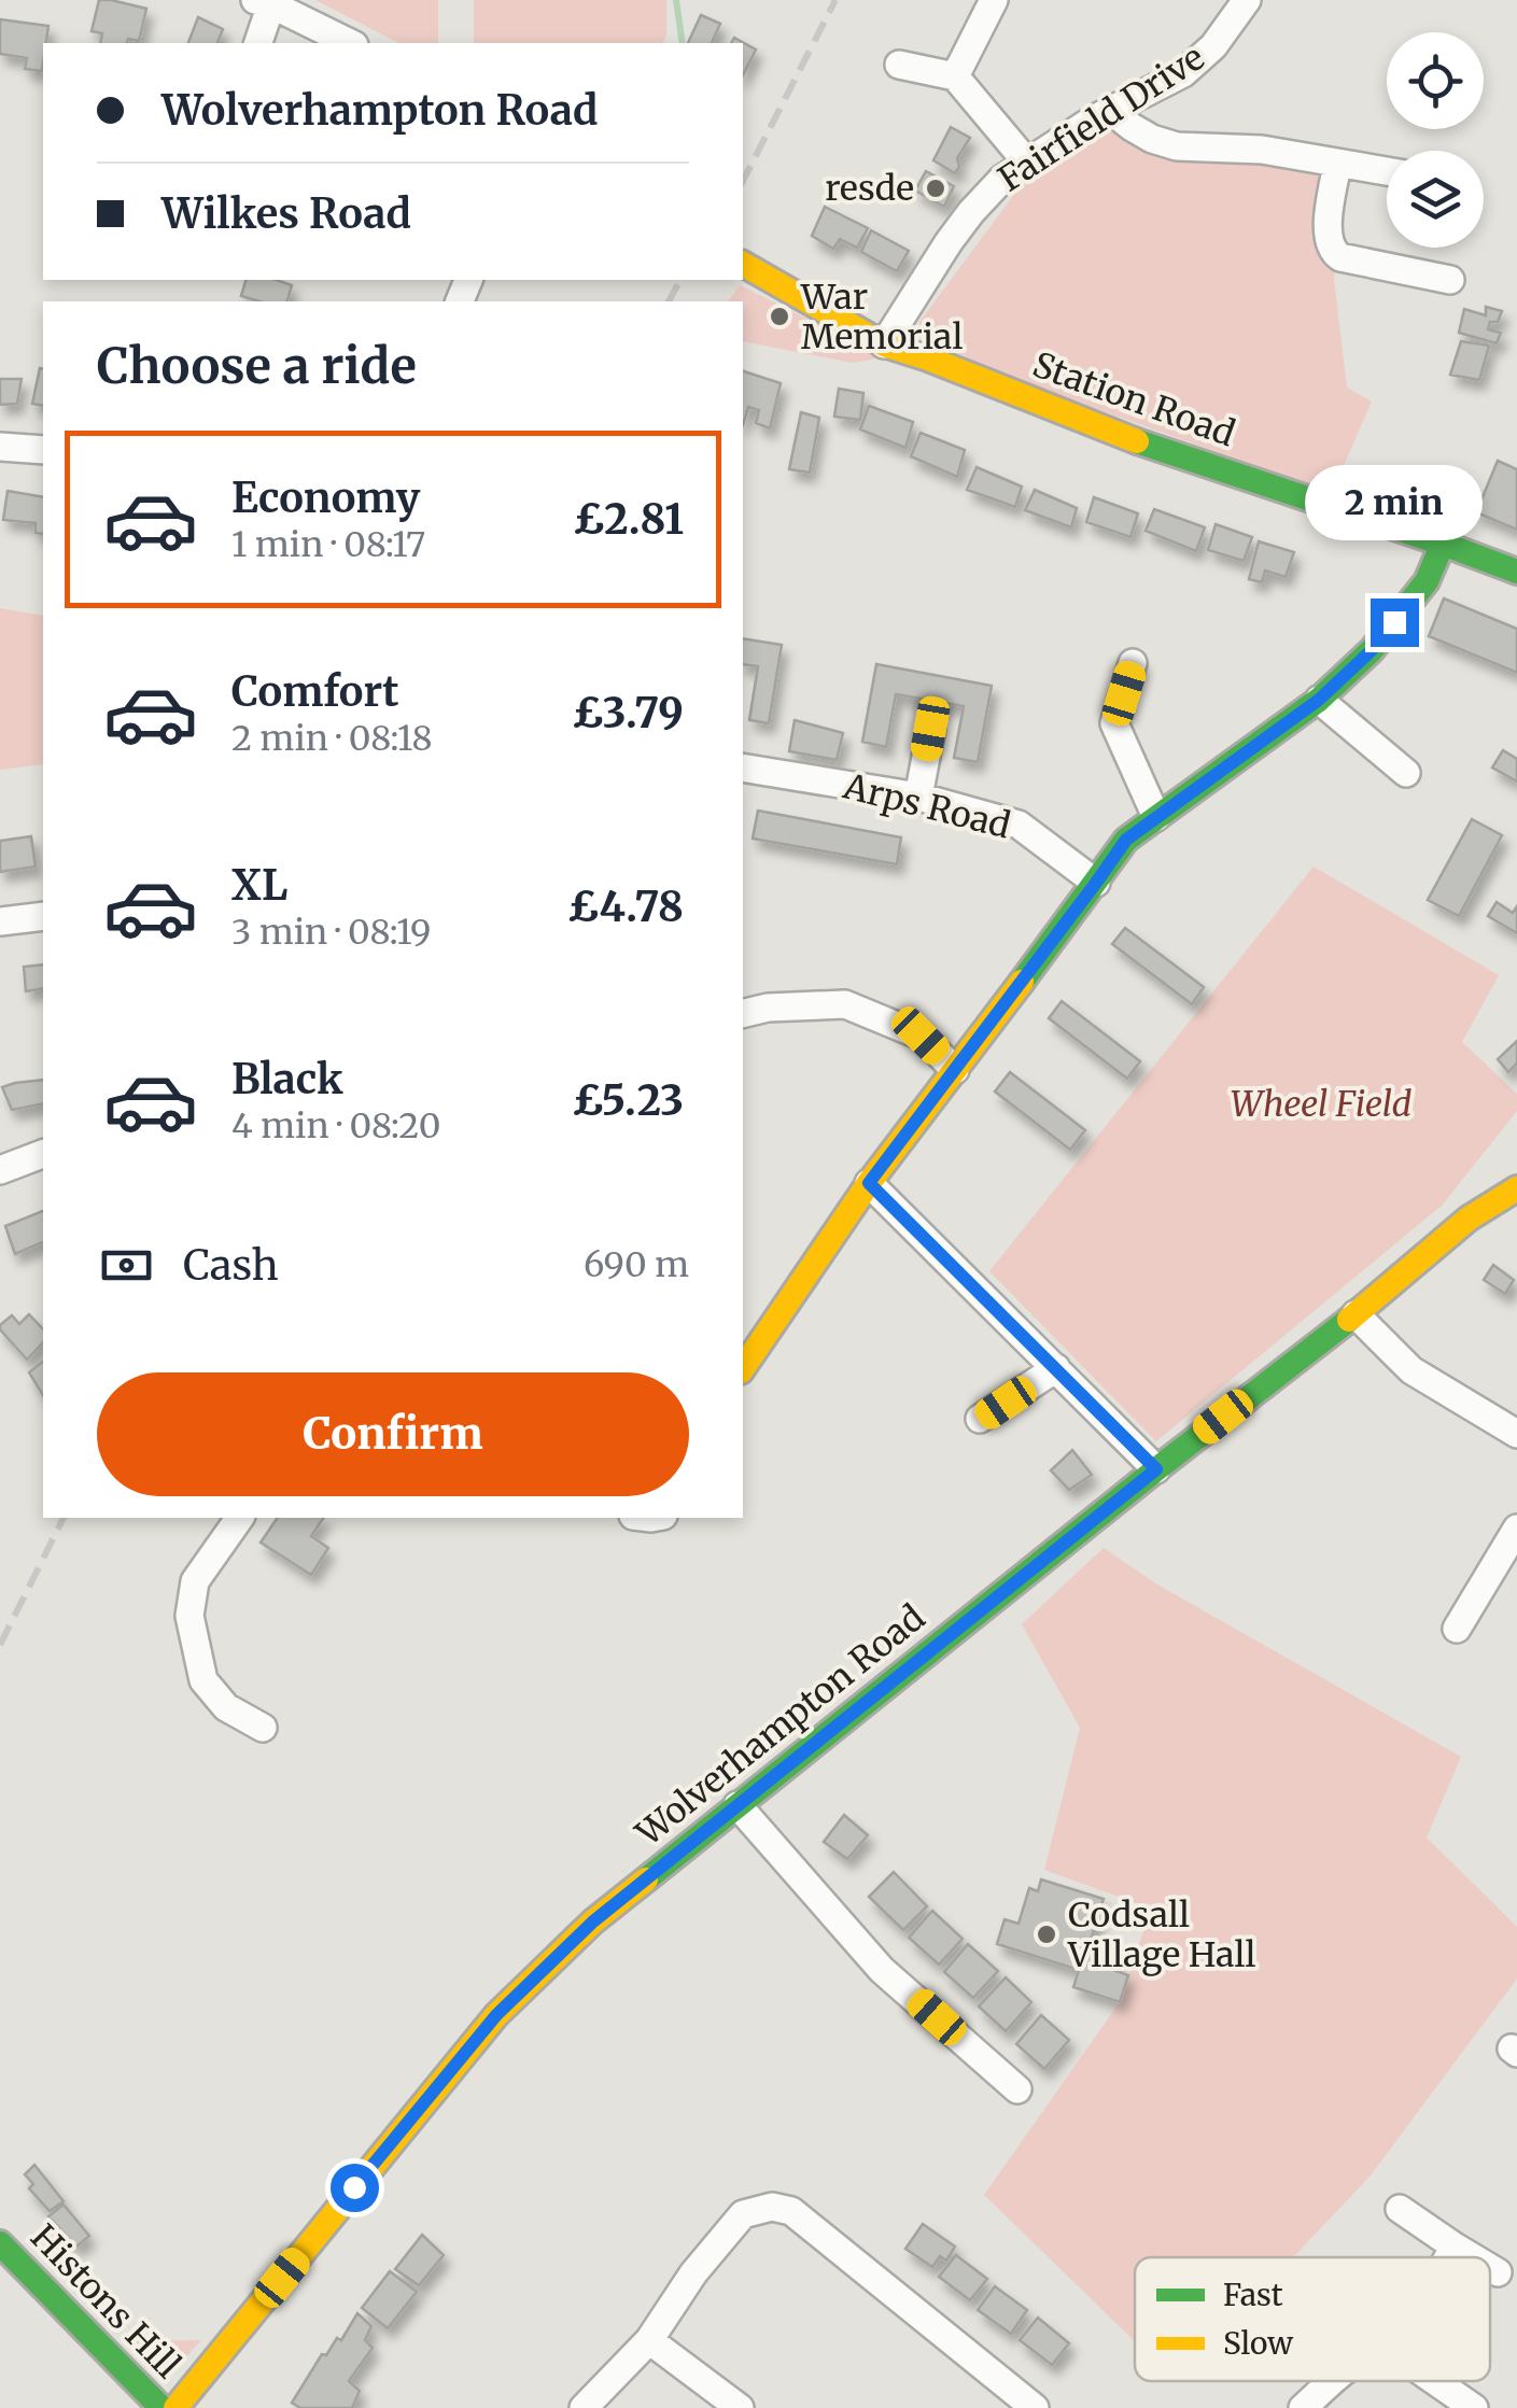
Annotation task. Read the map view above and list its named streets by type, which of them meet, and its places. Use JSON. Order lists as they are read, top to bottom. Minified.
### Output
{"streets":{"street":["Fairfield Drive","Station Road","Arps Road","Wolverhampton Road","Histons Hill"]},"crossings":[["Fairfield Drive","Station Road"]],"parks":["Wheel Field"],"places":["resde","War Memorial","Codsall Village Hall"],"legend":["Fast","Slow"],"page":{"banner":["Wolverhampton Road","Wilkes Road"],"heading":"Choose a ride","list":[{"name":"Economy","note":"1 min · 08:17","value":"£2.81"},{"name":"Comfort","note":"2 min · 08:18","value":"£3.79"},{"name":"XL","note":"3 min · 08:19","value":"£4.78"},{"name":"Black","note":"4 min · 08:20","value":"£5.23"}],"bubble":"2 min","pay":["Cash","690 m"],"buttons":"Confirm"}}
